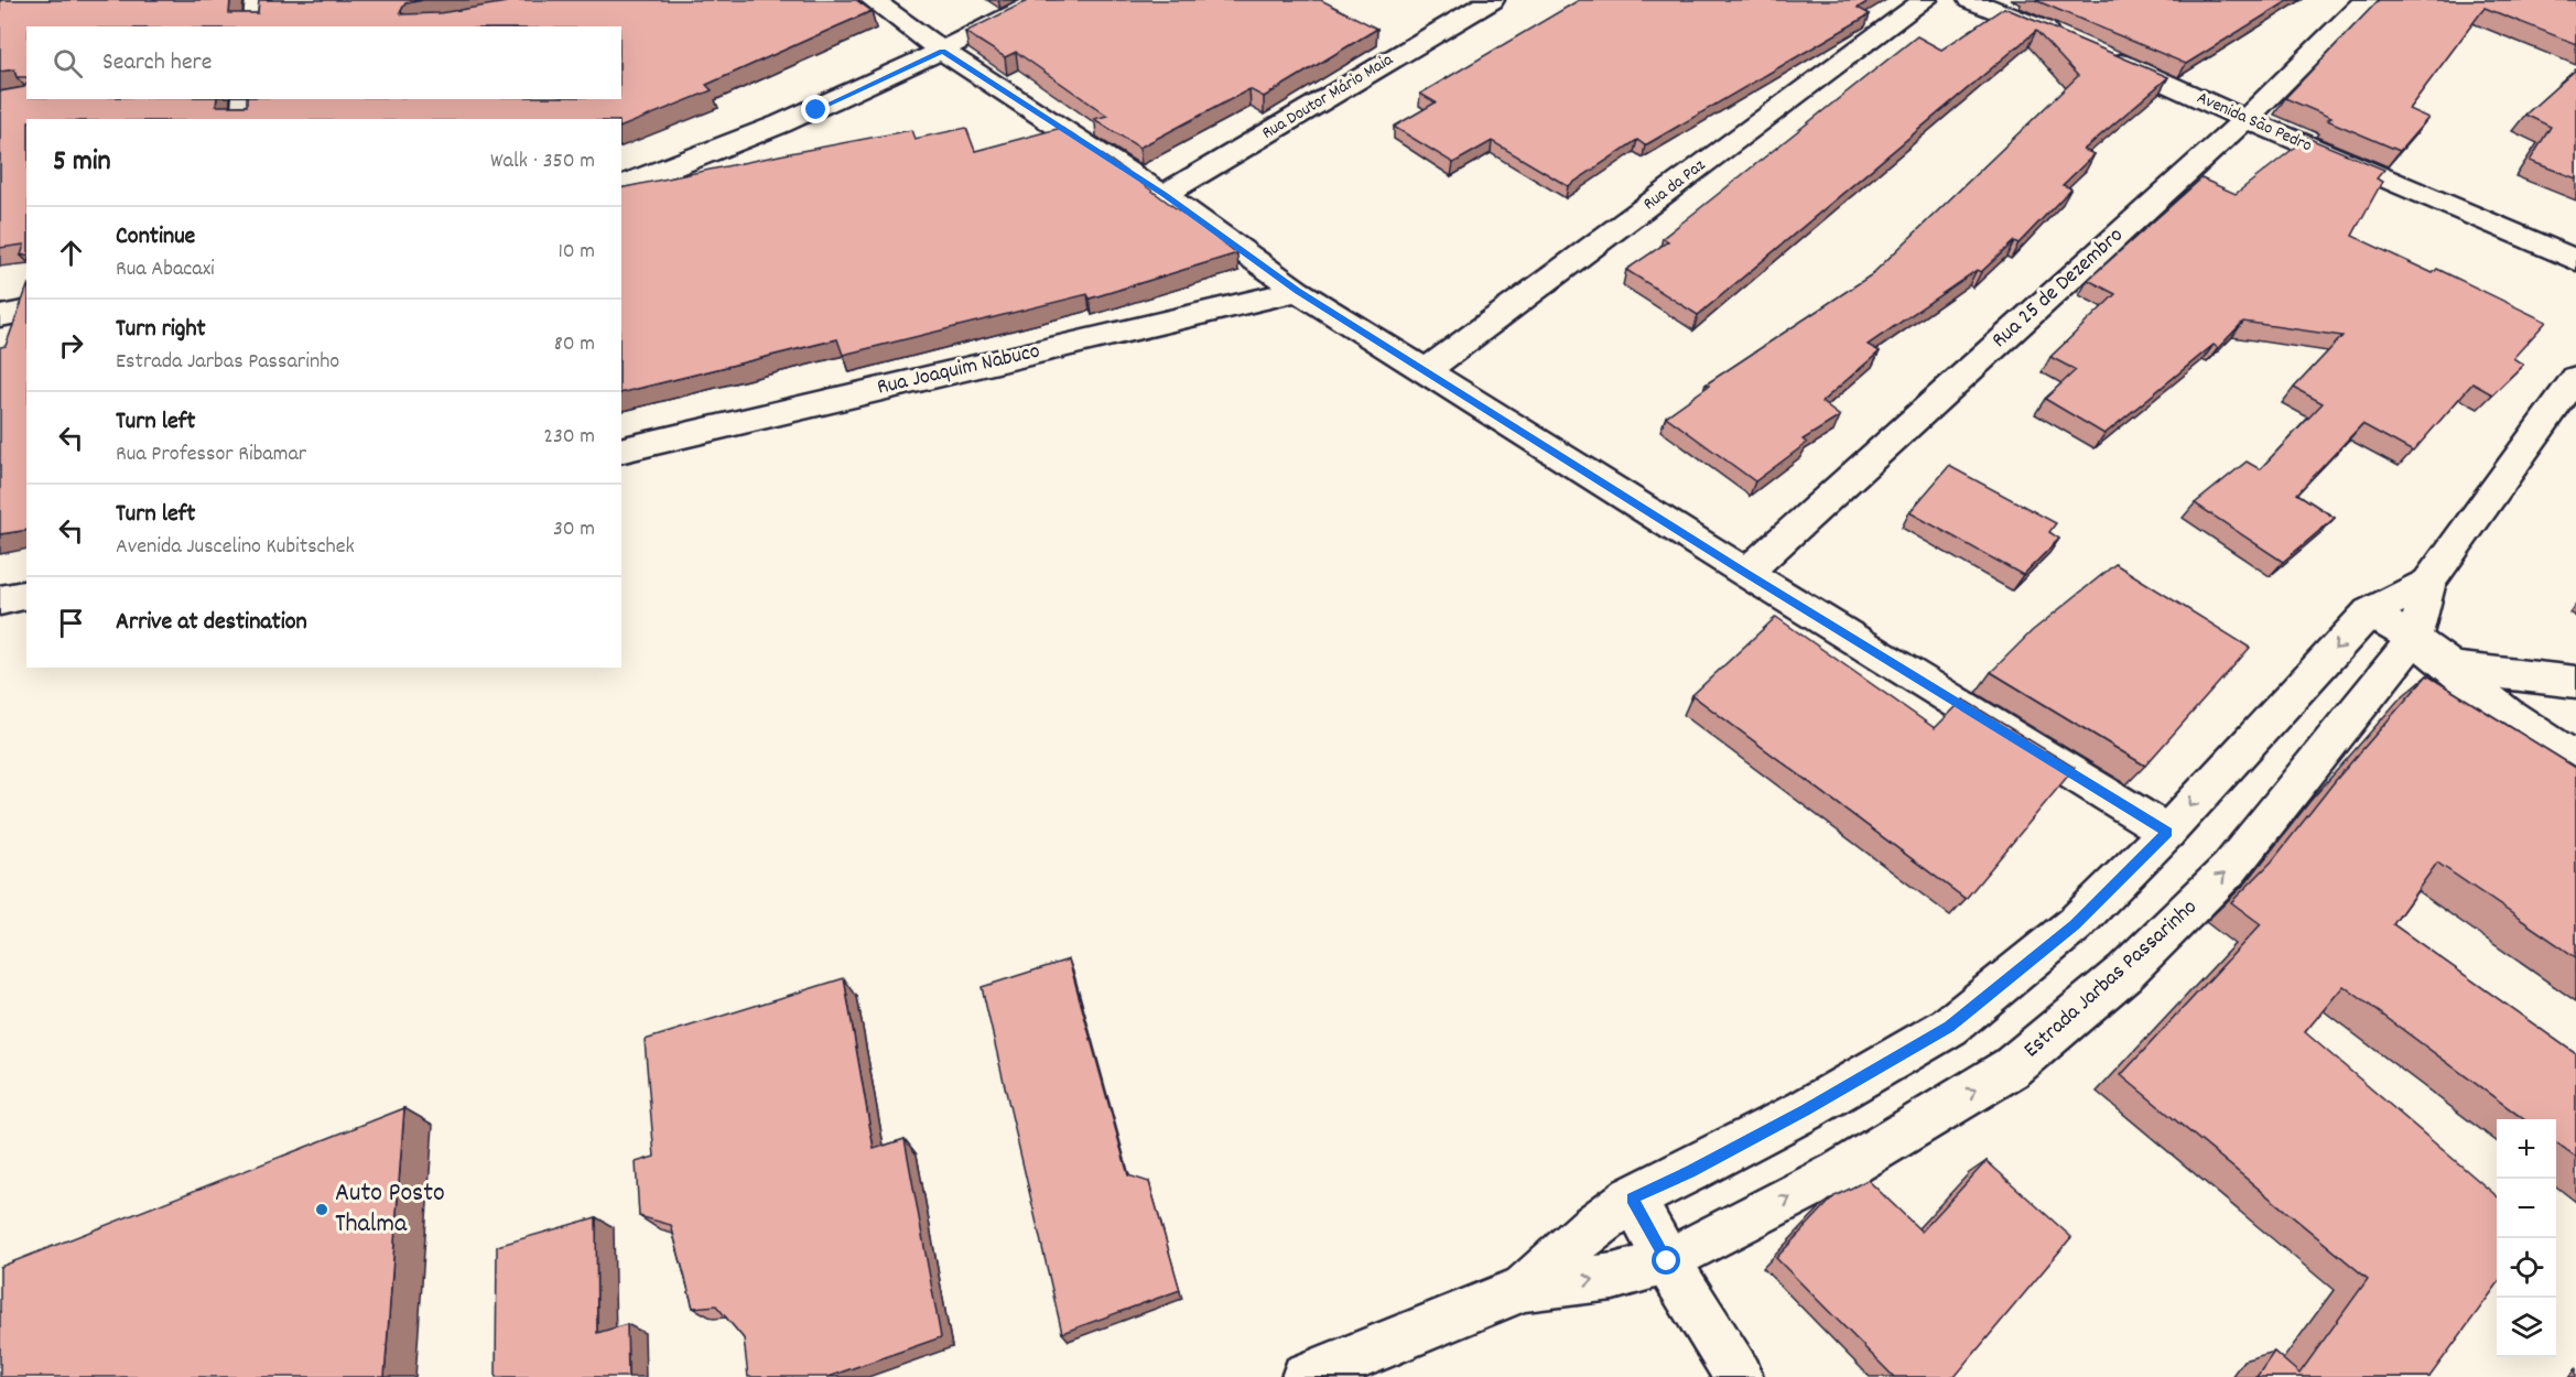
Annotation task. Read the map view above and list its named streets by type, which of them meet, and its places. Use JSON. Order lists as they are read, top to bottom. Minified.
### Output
{"streets":{"street":["Rua Doutor Mário Maia","Avenida São Pedro","Rua da Paz","Rua 25 de Dezembro","Rua Joaquim Nabuco","Estrada Jarbas Passarinho"]},"crossings":[["Avenida São Pedro","Rua 25 de Dezembro"]],"places":["Auto Posto Thalma"],"page":{"search":"Search here","heading":["5 min","Walk · 350 m"],"list":[["Continue","Rua Abacaxi","10 m"],["Turn right","Estrada Jarbas Passarinho","80 m"],["Turn left","Rua Professor Ribamar","230 m"],["Turn left","Avenida Juscelino Kubitschek","30 m"],"Arrive at destination"],"map_buttons":["+","−"]}}
